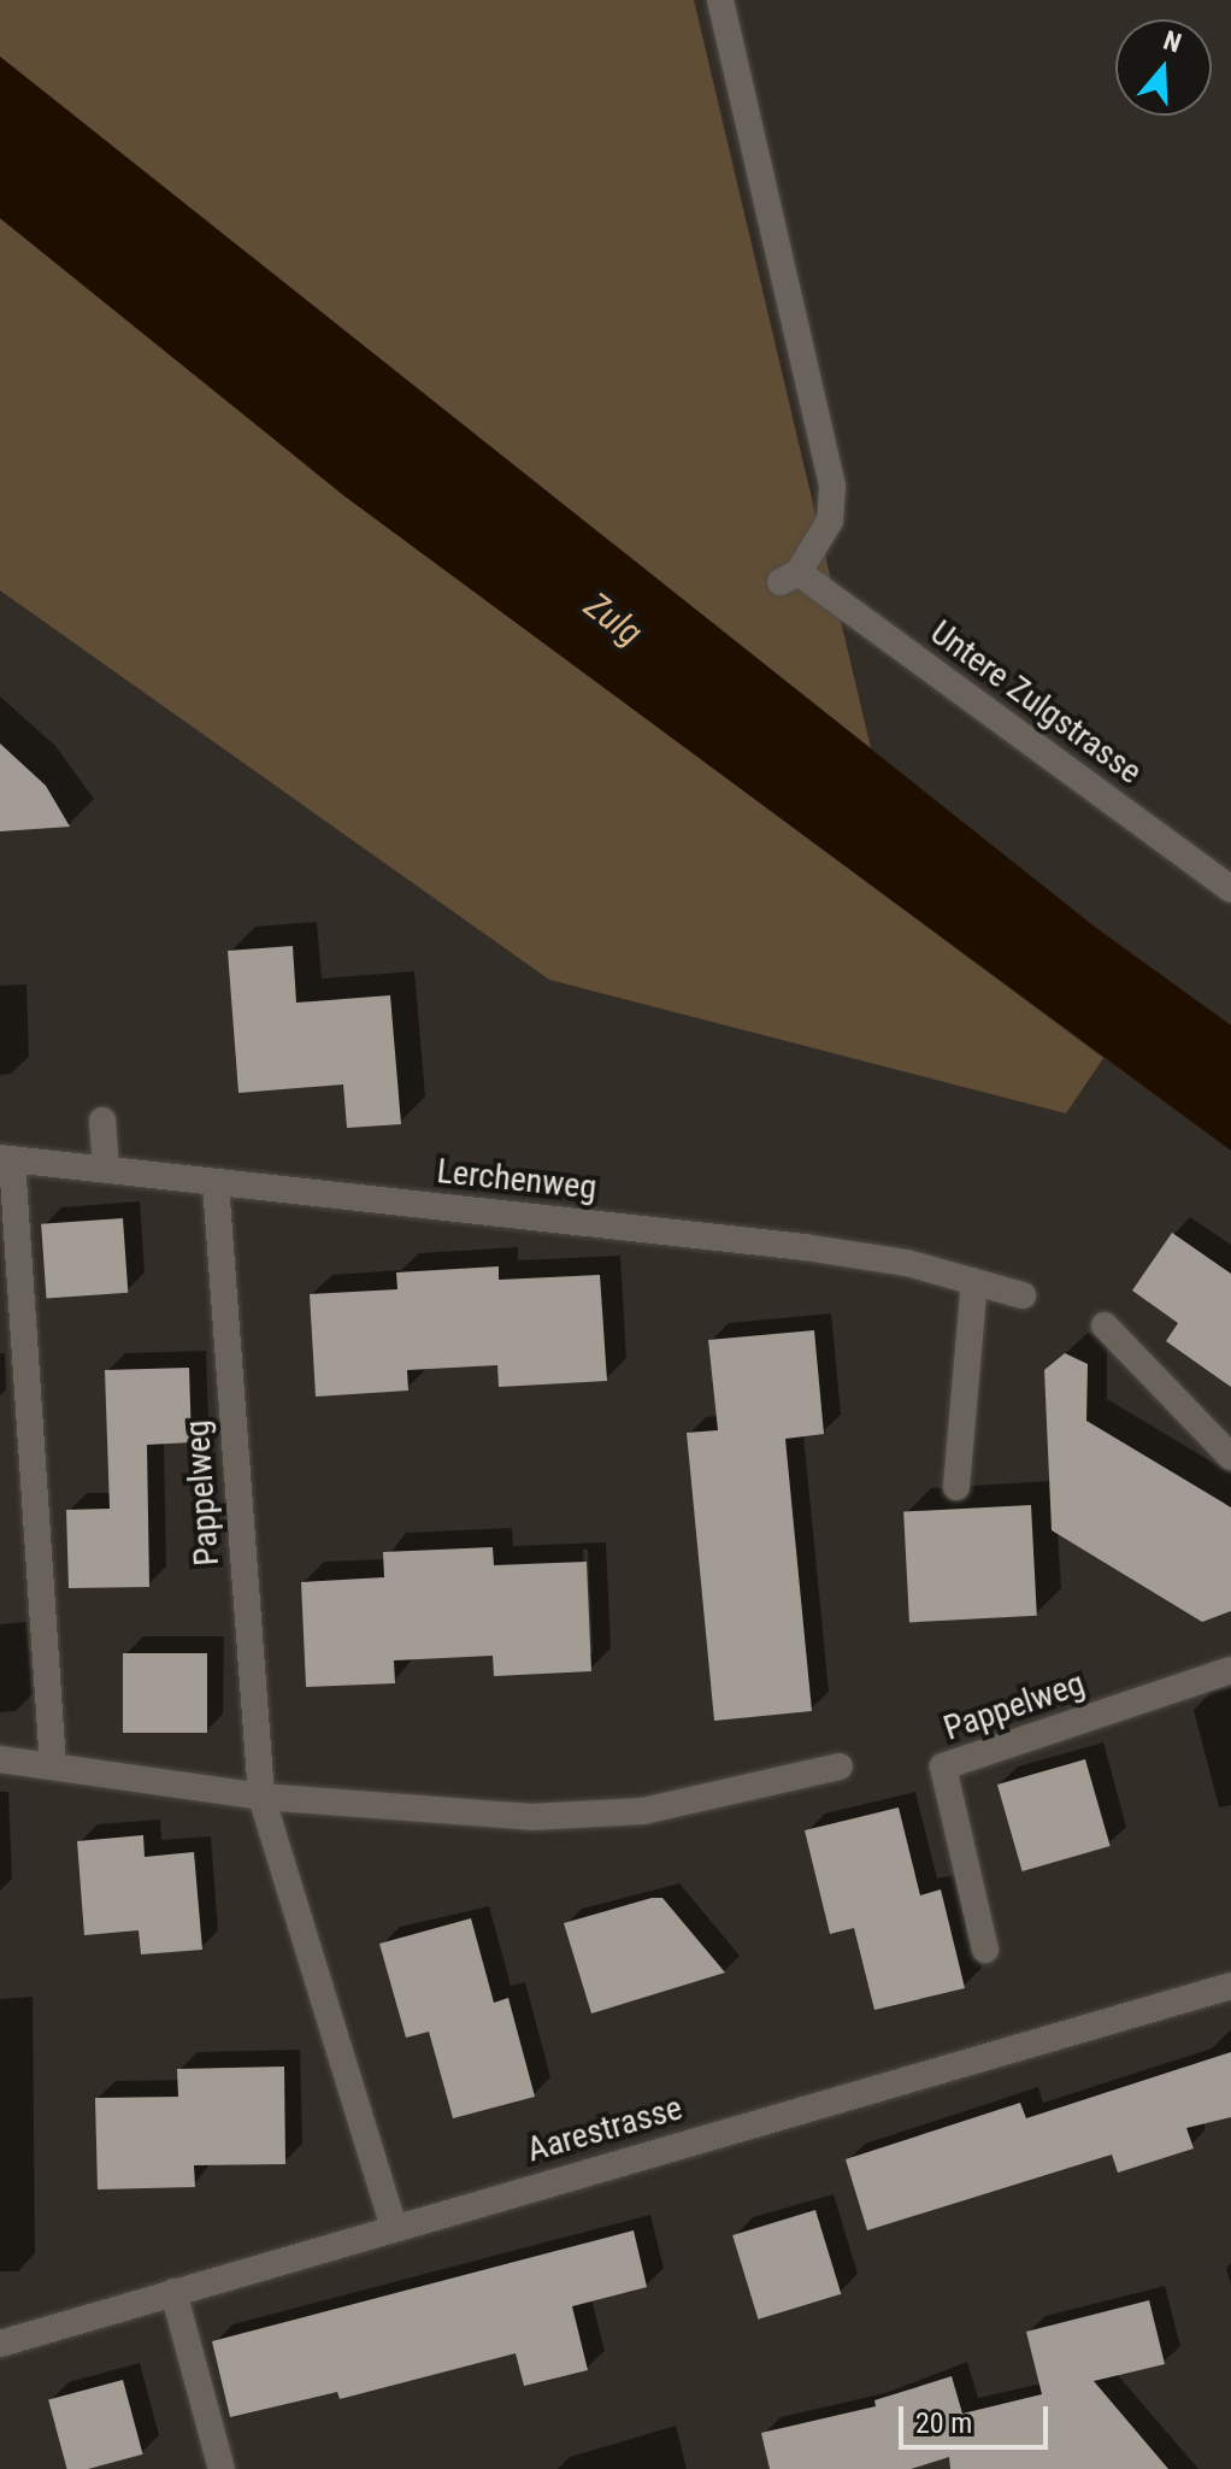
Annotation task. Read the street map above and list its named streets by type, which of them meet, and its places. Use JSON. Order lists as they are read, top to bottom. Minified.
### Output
{"streets":{"street":["Untere Zulgstrasse","Lerchenweg","Pappelweg","Aarestrasse"]},"crossings":[["Lerchenweg","Pappelweg"],["Pappelweg","Aarestrasse"]],"water":["Zulg"],"scale_bar":"20 m","north":"top"}
